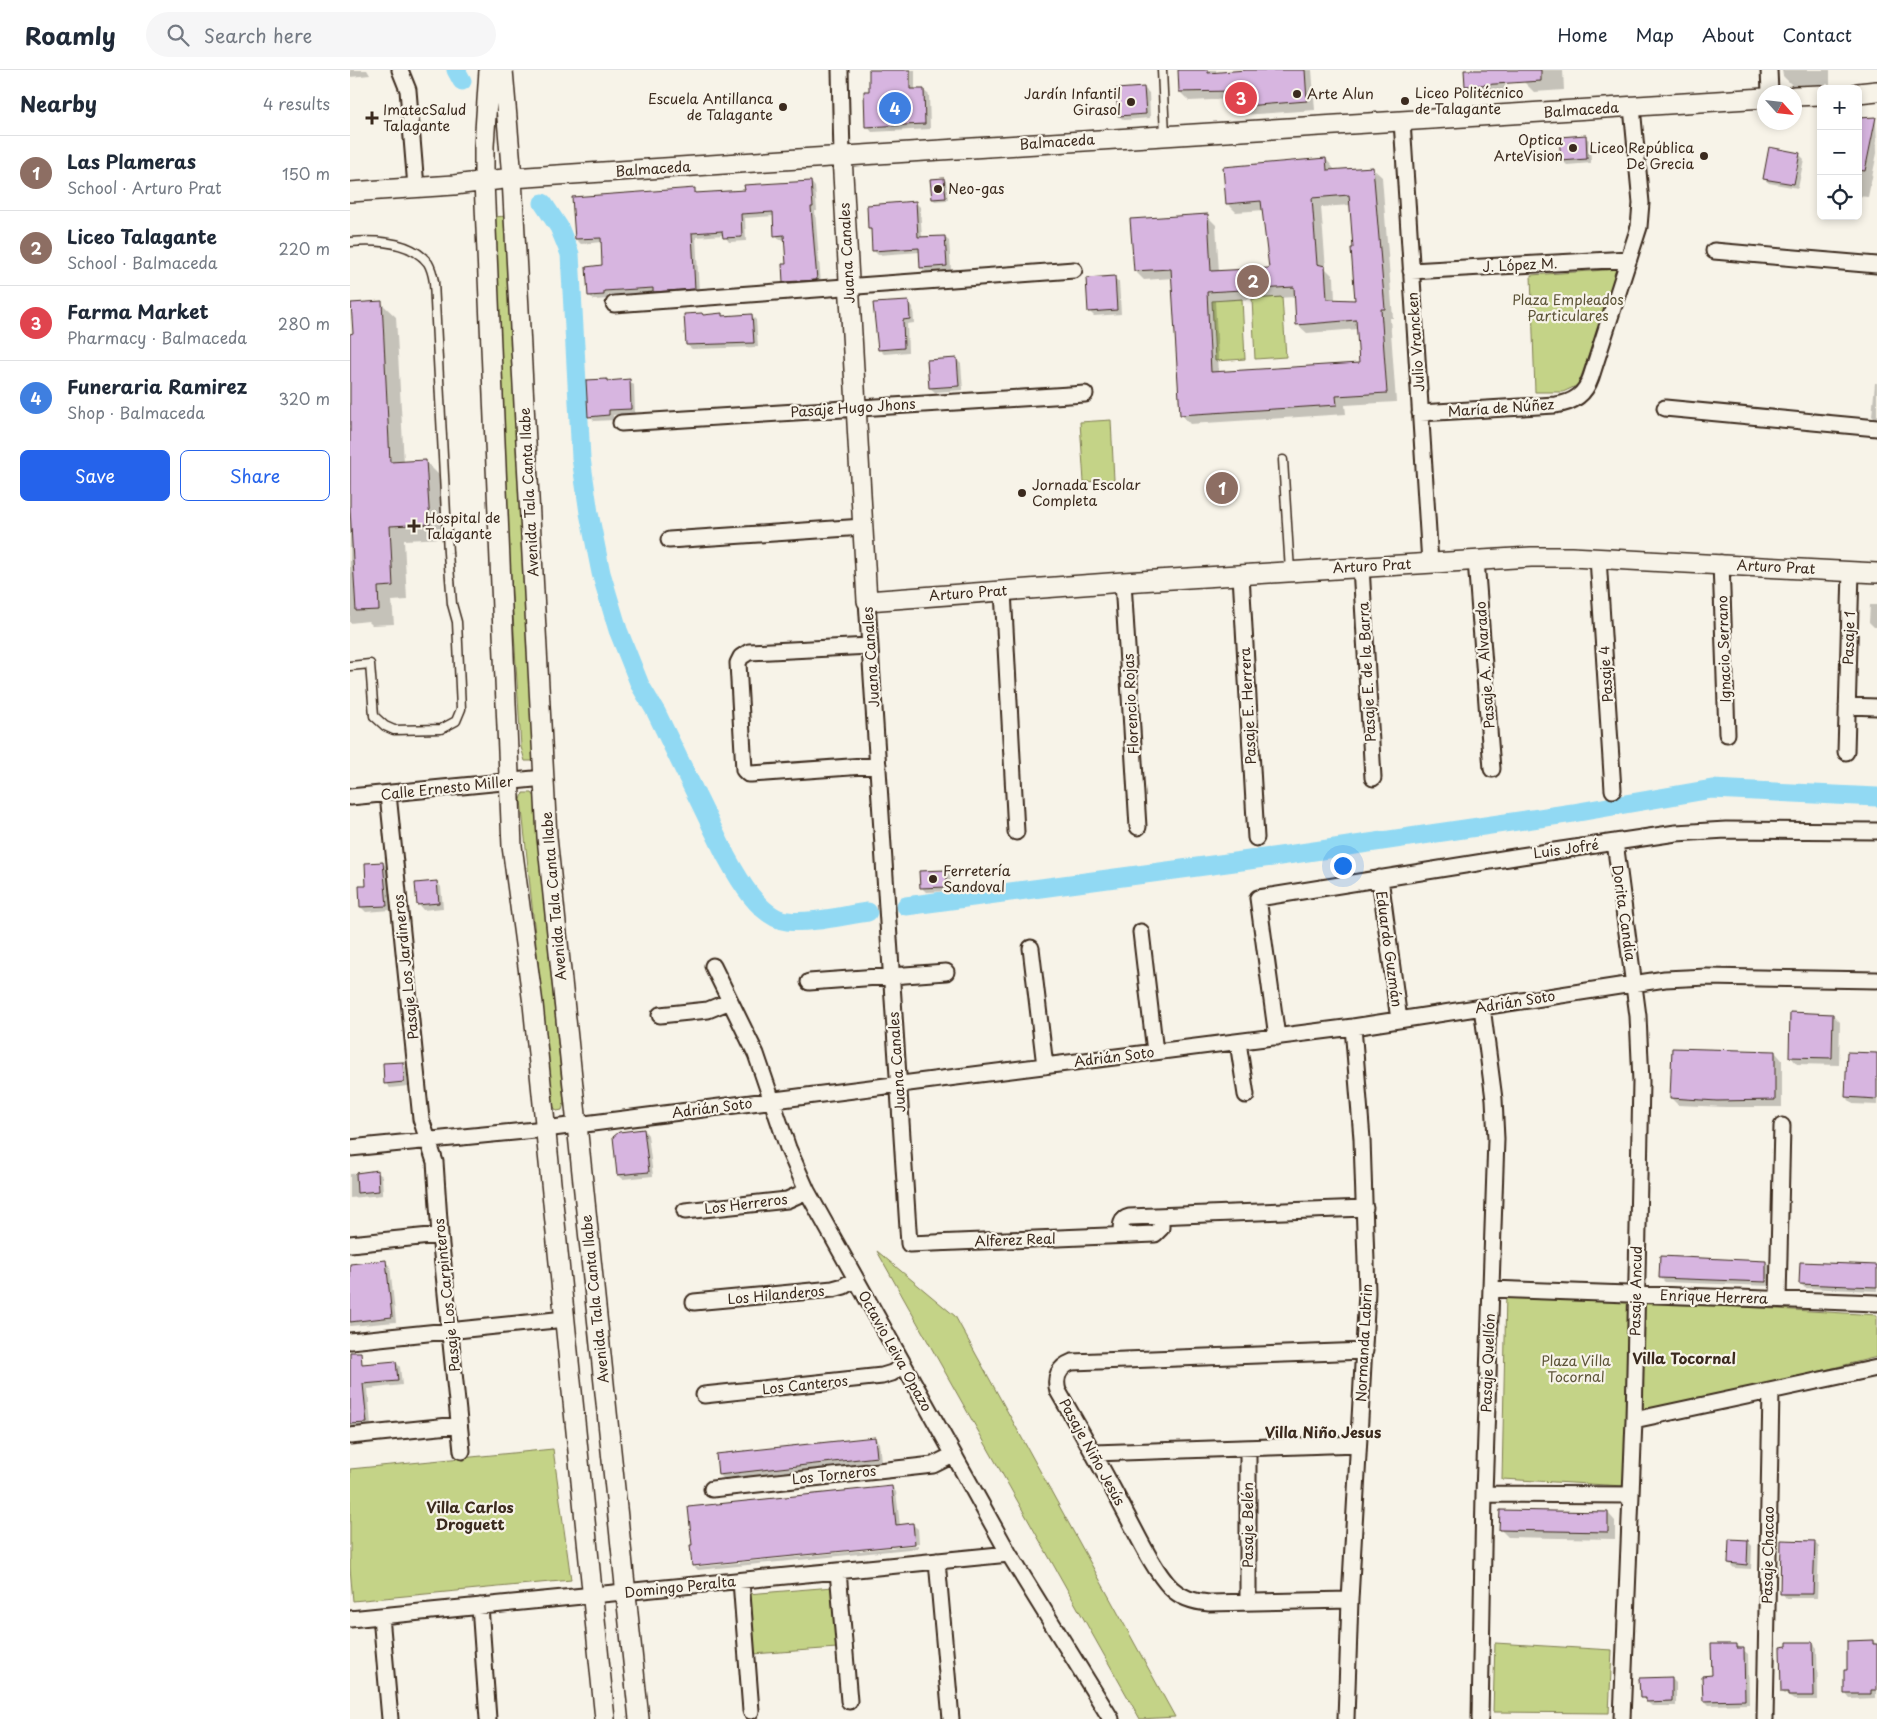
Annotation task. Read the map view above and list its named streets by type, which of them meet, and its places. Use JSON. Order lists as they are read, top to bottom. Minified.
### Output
{"streets":{"street":["Balmaceda","Juana Canales","J. López M.","Julio Vrancken","Pasaje Hugo Jhons","María de Núñez","Avenida Tala Canta Ilabe","Arturo Prat","Pasaje 1","Ignacio Serrano","Pasaje A. Alvarado","Pasaje E. de la Barra","Pasaje 4","Florencio Rojas","Pasaje E. Herrera","Calle Ernesto Miller","Luis Jofré","Dorita Candia","Eduardo Guzmán","Pasaje Los Jardineros","Adrián Soto","Los Herreros","Alferez Real","Pasaje Ancud","Pasaje Los Carpinteros","Los Hilanderos","Enrique Herrera","Normanda Labrin","Octavio Leiva Opazo","Pasaje Quellón","Los Canteros","Pasaje Niño Jesús","Los Torneros","Pasaje Belén","Pasaje Chacao","Domingo Peralta"]},"crossings":[["Balmaceda","Juana Canales"],["Balmaceda","Julio Vrancken"],["Balmaceda","María de Núñez"],["Balmaceda","Avenida Tala Canta Ilabe"],["Juana Canales","Pasaje Hugo Jhons"],["Juana Canales","Arturo Prat"],["Juana Canales","Adrián Soto"],["Juana Canales","Alferez Real"],["J. López M.","Julio Vrancken"],["J. López M.","María de Núñez"],["Julio Vrancken","María de Núñez"],["Julio Vrancken","Arturo Prat"],["Avenida Tala Canta Ilabe","Calle Ernesto Miller"],["Avenida Tala Canta Ilabe","Adrián Soto"],["Avenida Tala Canta Ilabe","Domingo Peralta"],["Arturo Prat","Pasaje 1"],["Arturo Prat","Ignacio Serrano"],["Arturo Prat","Pasaje A. Alvarado"],["Arturo Prat","Pasaje E. de la Barra"],["Arturo Prat","Pasaje 4"],["Arturo Prat","Florencio Rojas"],["Arturo Prat","Pasaje E. Herrera"],["Calle Ernesto Miller","Pasaje Los Jardineros"],["Luis Jofré","Dorita Candia"],["Luis Jofré","Eduardo Guzmán"],["Luis Jofré","Adrián Soto"],["Dorita Candia","Adrián Soto"],["Dorita Candia","Pasaje Ancud"],["Eduardo Guzmán","Adrián Soto"],["Pasaje Los Jardineros","Adrián Soto"],["Pasaje Los Jardineros","Pasaje Los Carpinteros"],["Adrián Soto","Pasaje Ancud"],["Adrián Soto","Pasaje Los Carpinteros"],["Adrián Soto","Normanda Labrin"],["Adrián Soto","Octavio Leiva Opazo"],["Adrián Soto","Pasaje Quellón"],["Los Herreros","Octavio Leiva Opazo"],["Alferez Real","Normanda Labrin"],["Pasaje Ancud","Enrique Herrera"],["Los Hilanderos","Octavio Leiva Opazo"],["Enrique Herrera","Pasaje Quellón"],["Normanda Labrin","Pasaje Niño Jesús"],["Octavio Leiva Opazo","Los Canteros"],["Octavio Leiva Opazo","Los Torneros"],["Octavio Leiva Opazo","Domingo Peralta"],["Pasaje Niño Jesús","Pasaje Belén"]],"districts":["Villa Tocornal","Villa Niño Jesus","Villa Carlos Droguett"],"parks":["Plaza Empleados Particulares","Plaza Villa Tocornal"],"places":{"other":["Arte Alun","Liceo Politécnico de Talagante","Jardín Infantil Girasol","Escuela Antillanca de Talagante","Optica ArteVision","Liceo República De Grecia","Neo-gas","Jornada Escolar Completa","Ferretería Sandoval"],"health":["ImatecSalud Talagante","Hospital de Talagante"]},"north":"bottom right","page":{"header":"Roamly","search":"Search here","nav":["Home","Map","About","Contact"],"heading":["Nearby","4 results"],"pins":["3","4","2","1"],"map_buttons":["+","−"],"list":[{"mark":"1","name":"Las Plameras","note":"School · Arturo Prat","value":"150 m"},{"mark":"2","name":"Liceo Talagante","note":"School · Balmaceda","value":"220 m"},{"mark":"3","name":"Farma Market","note":"Pharmacy · Balmaceda","value":"280 m"},{"mark":"4","name":"Funeraria Ramirez","note":"Shop · Balmaceda","value":"320 m"}],"buttons":["Save","Share"]}}
